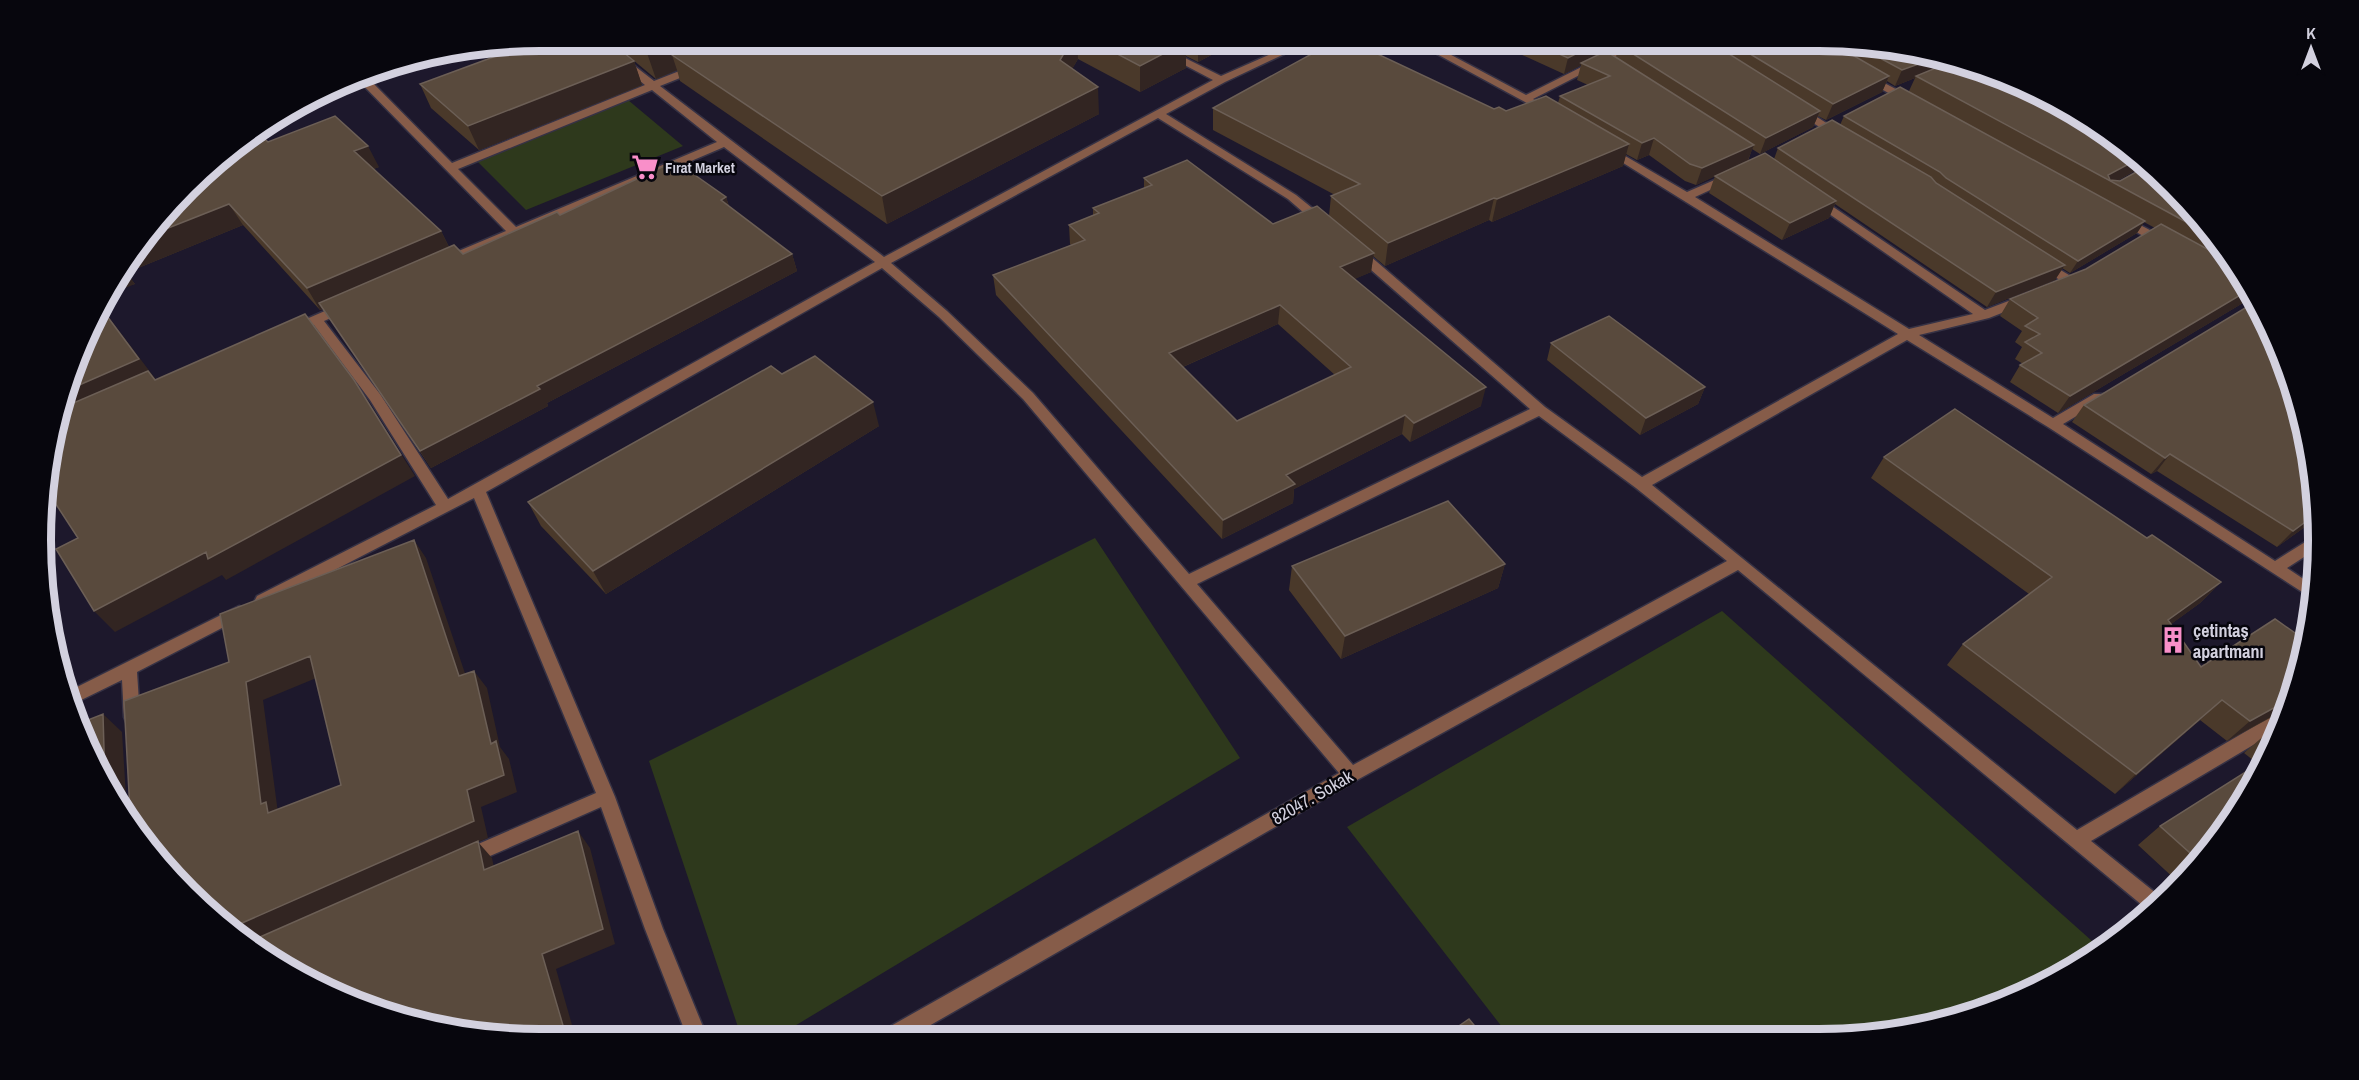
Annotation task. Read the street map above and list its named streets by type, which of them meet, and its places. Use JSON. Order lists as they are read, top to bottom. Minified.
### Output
{"streets":{"street":["82047. Sokak"]},"places":{"supermarket":["Fırat Market"],"building":["çetintaş apartmanı"]},"north":"top"}
